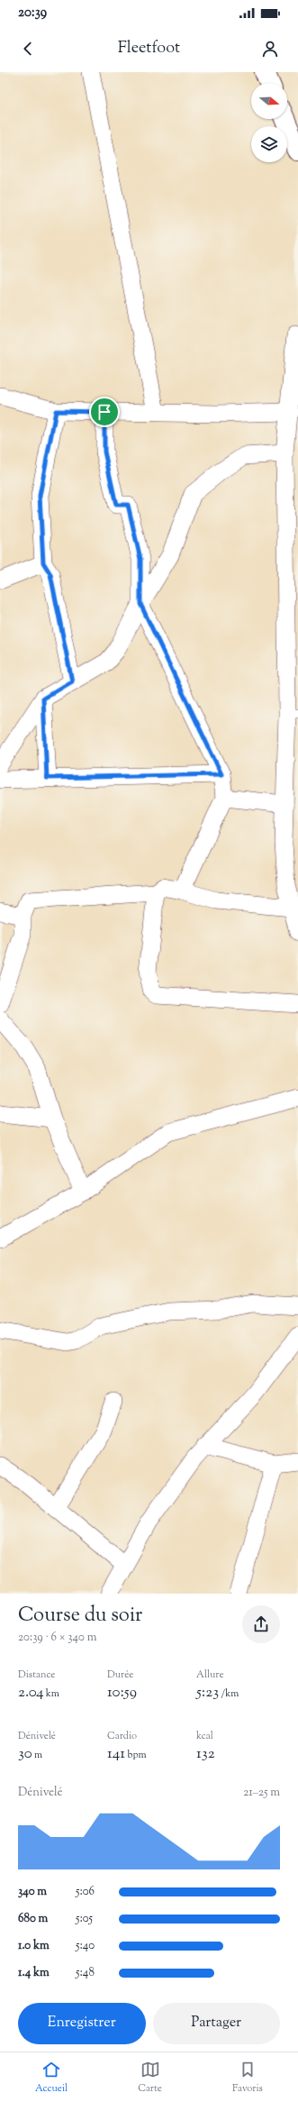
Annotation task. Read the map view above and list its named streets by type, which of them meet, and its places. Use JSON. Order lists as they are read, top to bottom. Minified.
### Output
{"north":"right","page":{"status":"20:39","header":"Fleetfoot","heading":["Course du soir","20:39 · 6 × 340 m"],"stats":[["Distance","2.04 km"],["Durée","10:59"],["Allure","5:23 /km"],["Dénivelé","30 m"],["Cardio","141 bpm"],["kcal","132"]],"chart":["Dénivelé","21–25 m"],"list":[{"name":"340 m","note":"5:06"},{"name":"680 m","note":"5:05"},{"name":"1.0 km","note":"5:40"},{"name":"1.4 km","note":"5:48"}],"buttons":["Enregistrer","Partager"],"tabs":["Accueil","Carte","Favoris"]}}
